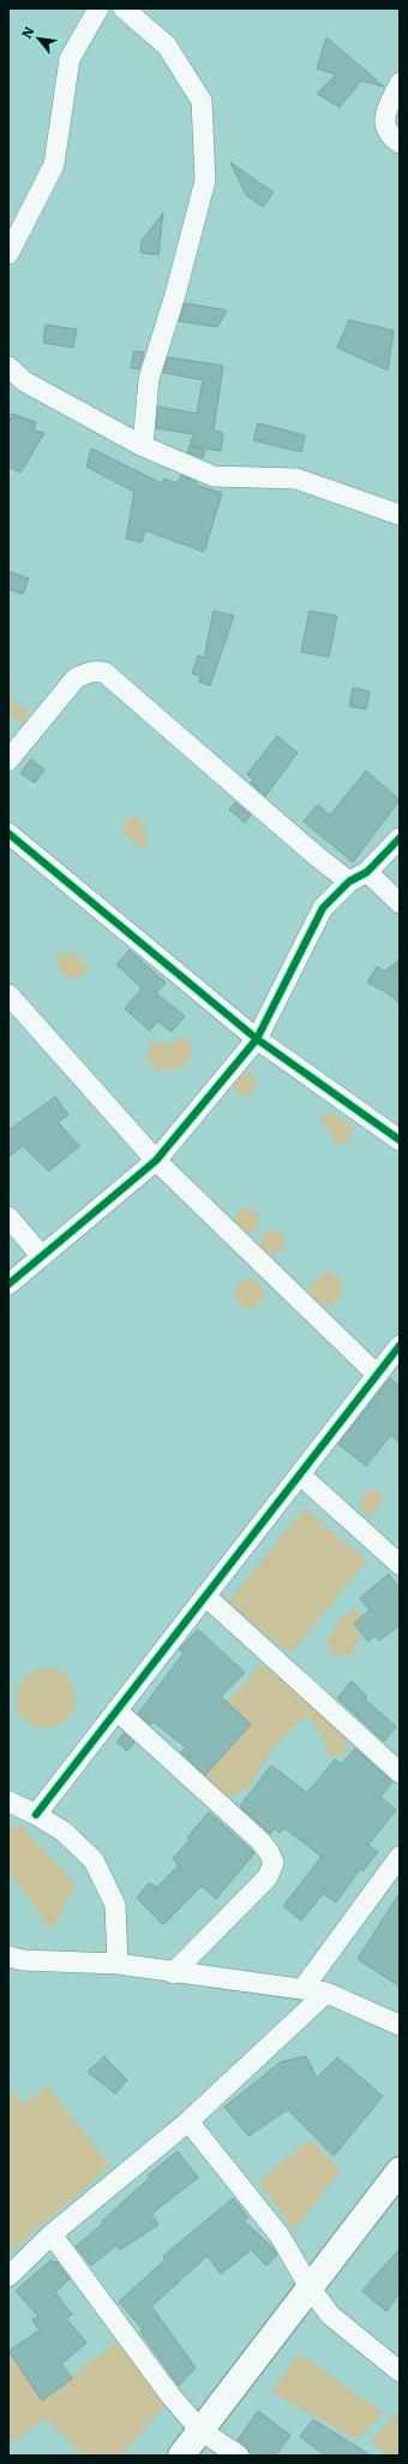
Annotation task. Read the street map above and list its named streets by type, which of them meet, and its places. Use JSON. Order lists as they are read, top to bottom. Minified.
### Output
{"north":"top left"}
